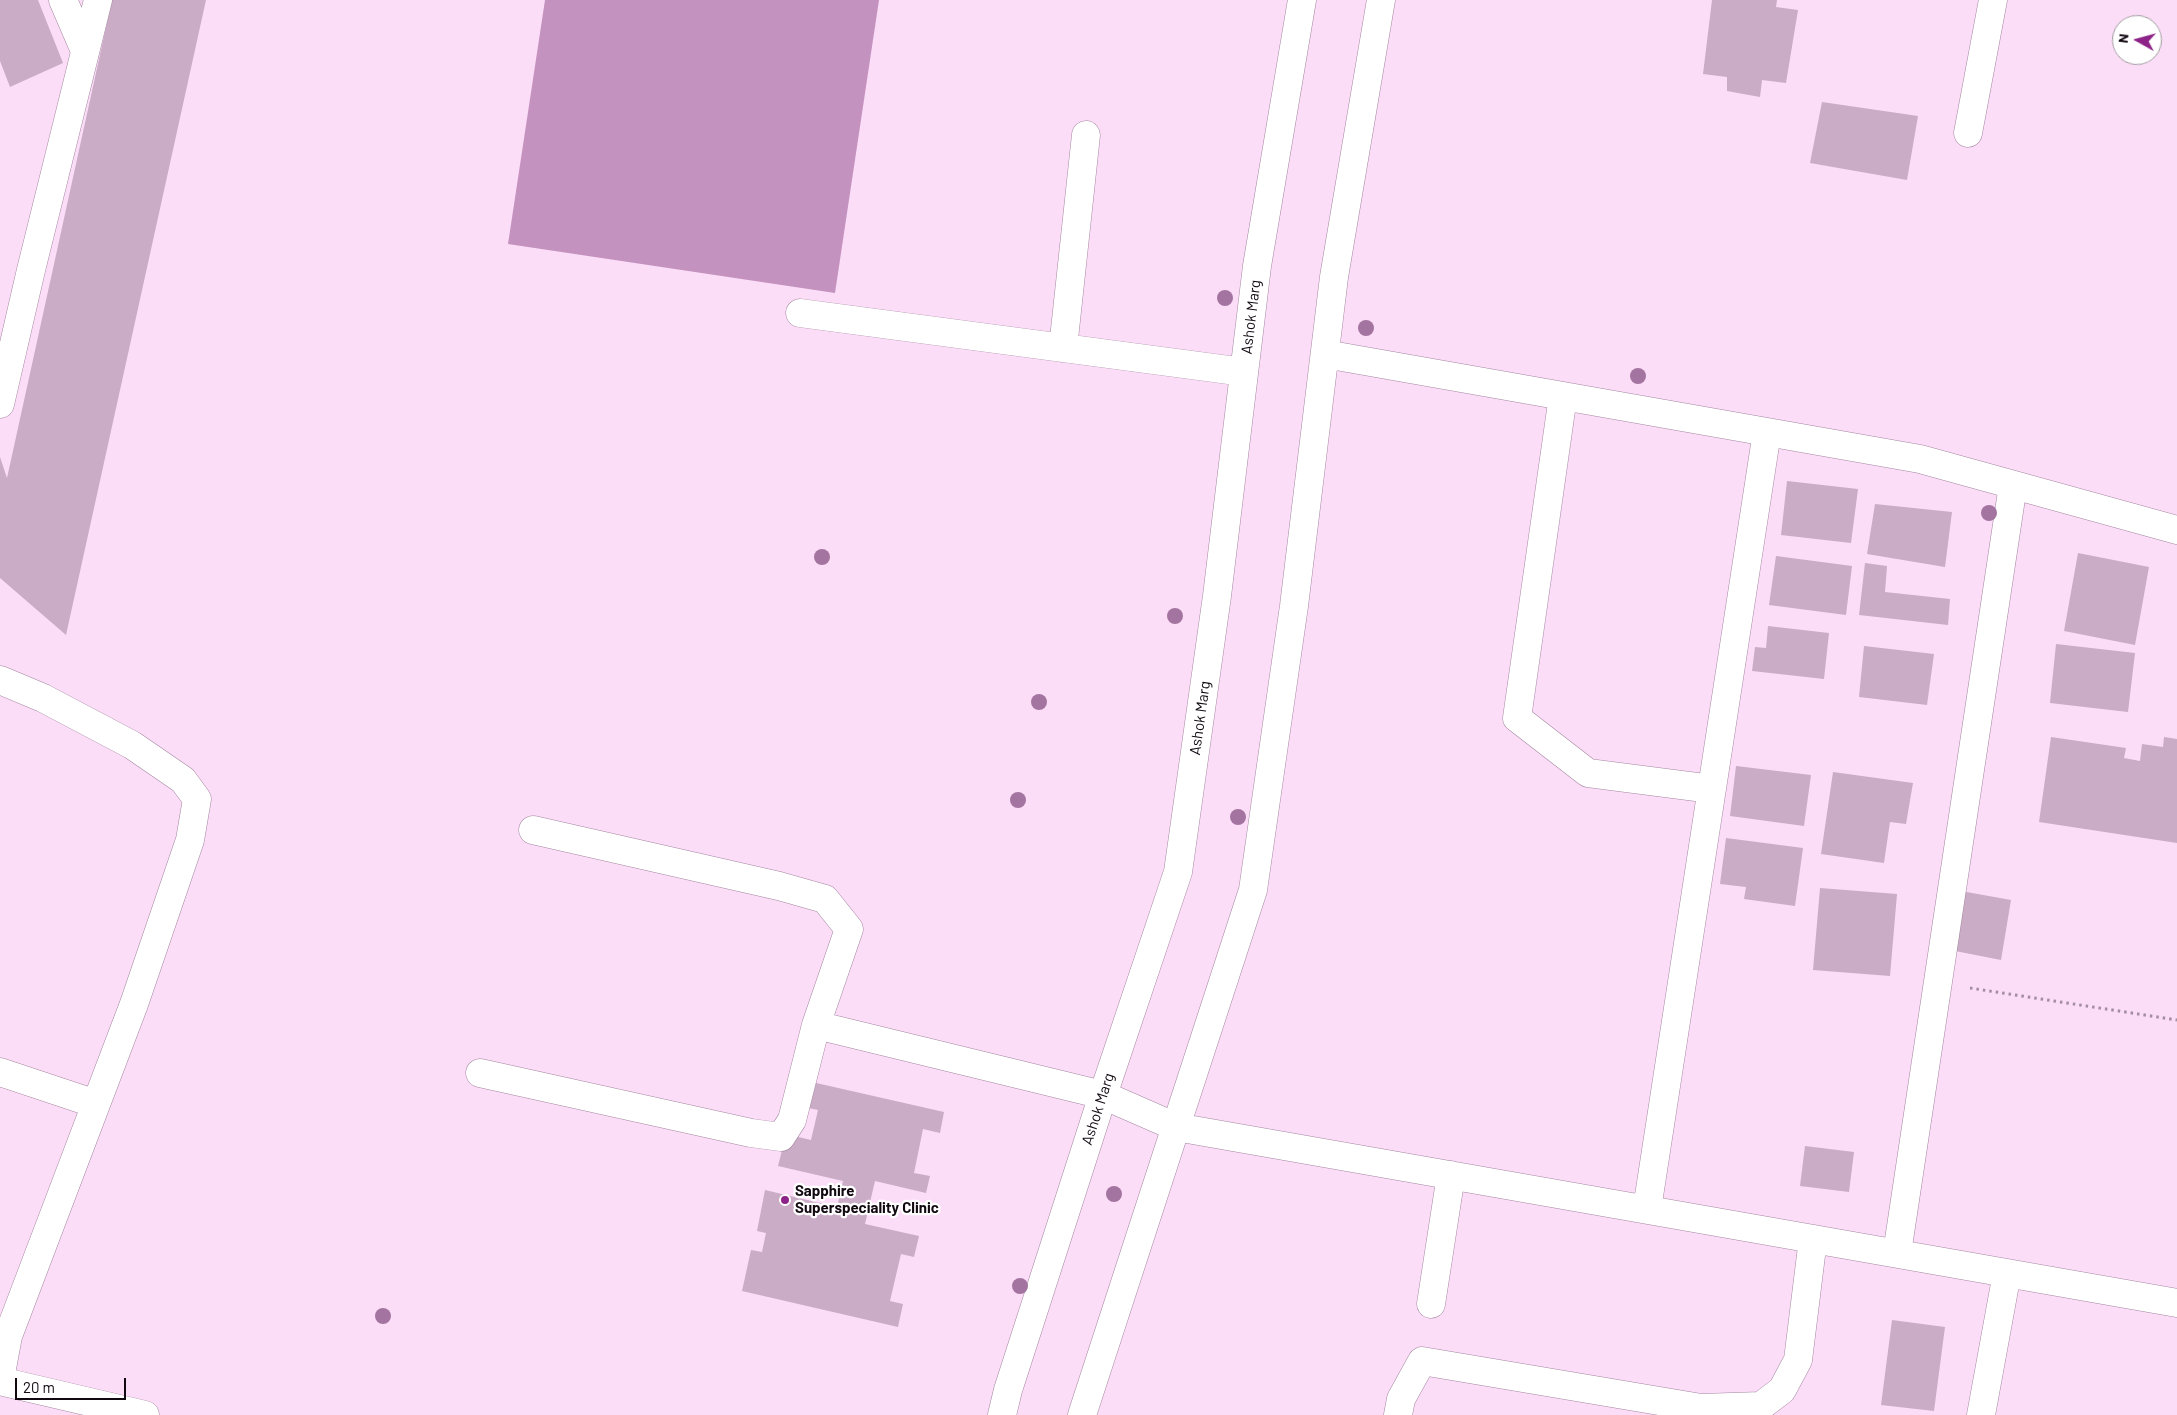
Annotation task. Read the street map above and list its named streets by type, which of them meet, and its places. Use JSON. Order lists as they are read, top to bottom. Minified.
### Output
{"streets":{"street":["Ashok Marg"]},"places":["Sapphire Superspeciality Clinic"],"scale_bar":"20 m","north":"left"}
